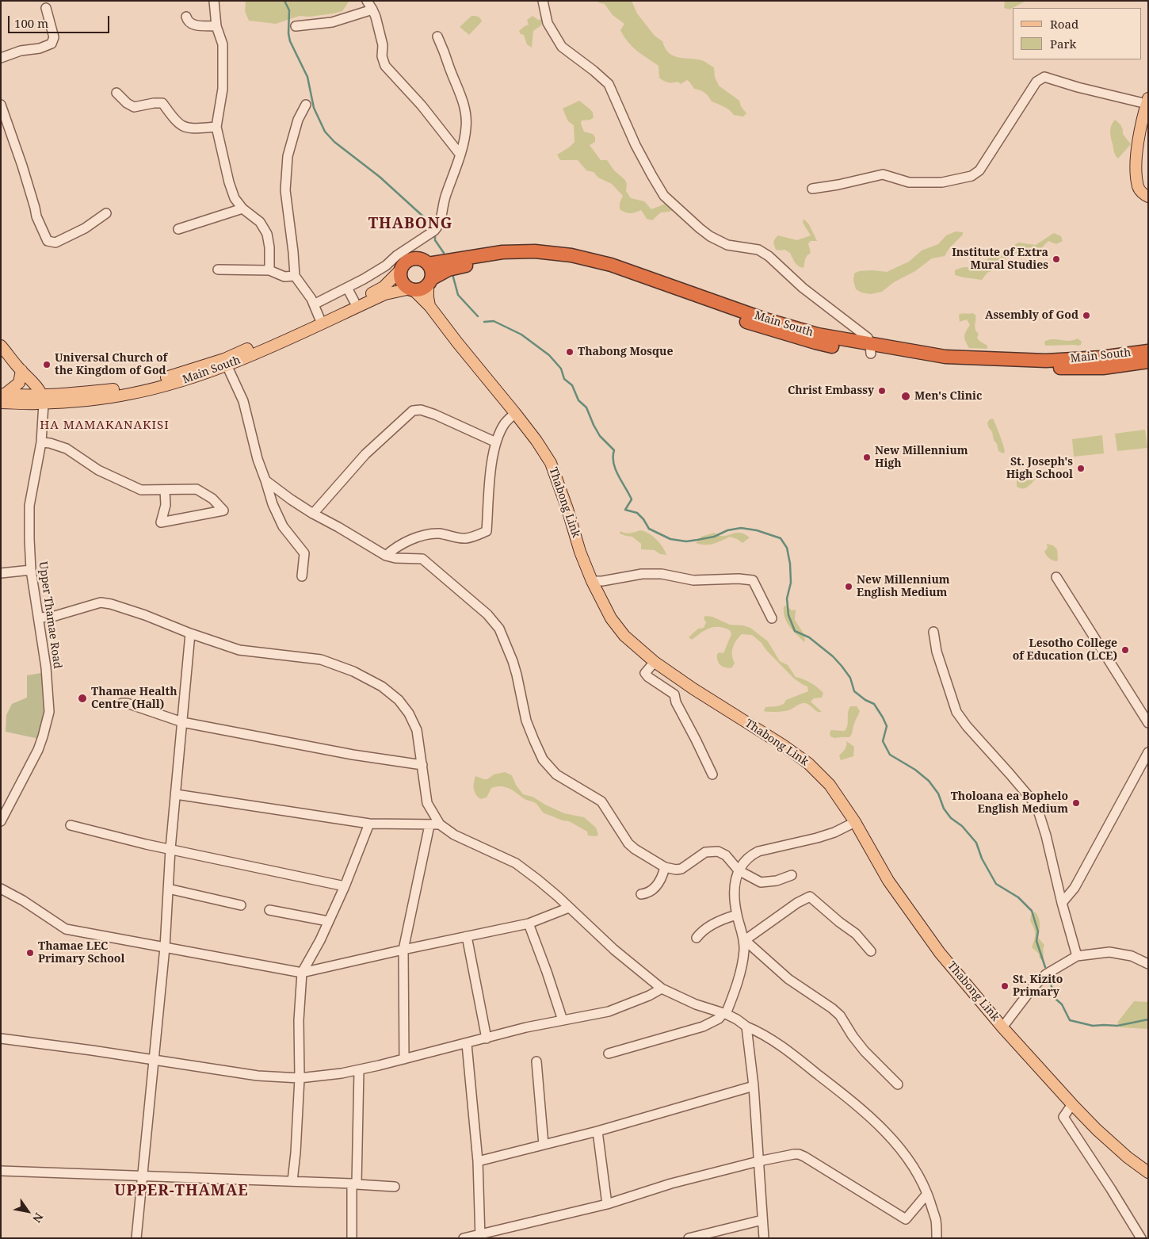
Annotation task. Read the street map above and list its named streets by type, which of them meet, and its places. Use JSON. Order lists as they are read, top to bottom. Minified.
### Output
{"streets":{"highway":["Main South"],"main road":["Thabong Link"],"street":["Upper Thamae Road"]},"crossings":[["Main South","Thabong Link"],["Main South","Upper Thamae Road"]],"districts":["THABONG","HA MAMAKANAKISI","UPPER-THAMAE"],"places":["Institute of Extra Mural Studies","Assembly of God","Thabong Mosque","Universal Church of the Kingdom of God","Christ Embassy","Men's Clinic","New Millennium High","St. Joseph's High School","New Millennium English Medium","Lesotho College of Education (LCE)","Thamae Health Centre (Hall)","Tholoana ea Bophelo English Medium","Thamae LEC Primary School","St. Kizito Primary"],"legend":["Road","Park"],"scale_bar":"100 m","north":"bottom right"}
